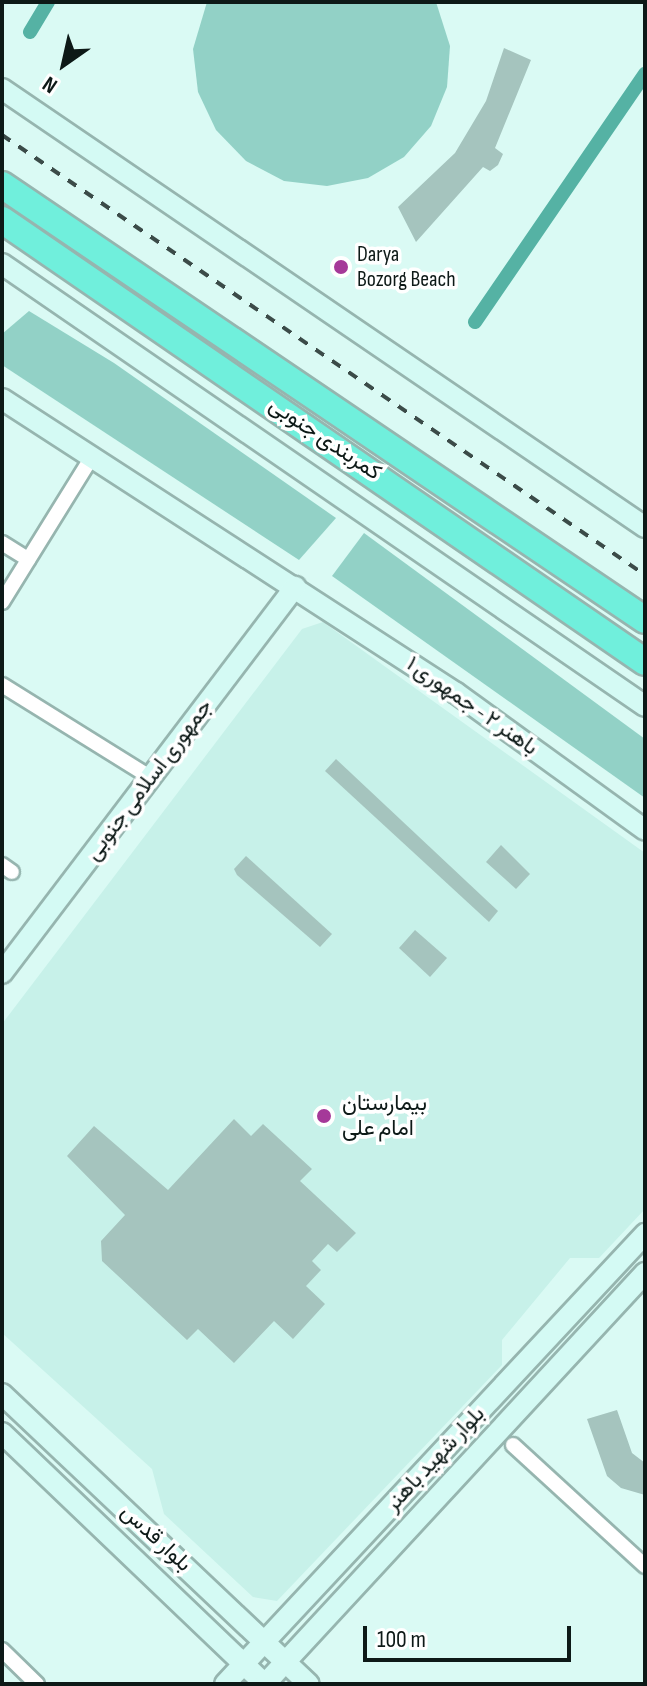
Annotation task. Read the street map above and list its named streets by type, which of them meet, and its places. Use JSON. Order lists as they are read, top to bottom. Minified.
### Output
{"streets":{"highway":["کمربندی جنوبی"],"main road":["باهنر ۲ - جمهوری ۱","جمهوری اسلامی جنوبی","بلوار شهید باهنر","بلوار قدس"]},"crossings":[["باهنر ۲ - جمهوری ۱","جمهوری اسلامی جنوبی"],["بلوار شهید باهنر","بلوار قدس"]],"places":["Darya Bozorg Beach","بیمارستان امام علی"],"scale_bar":"100 m","north":"bottom left"}
